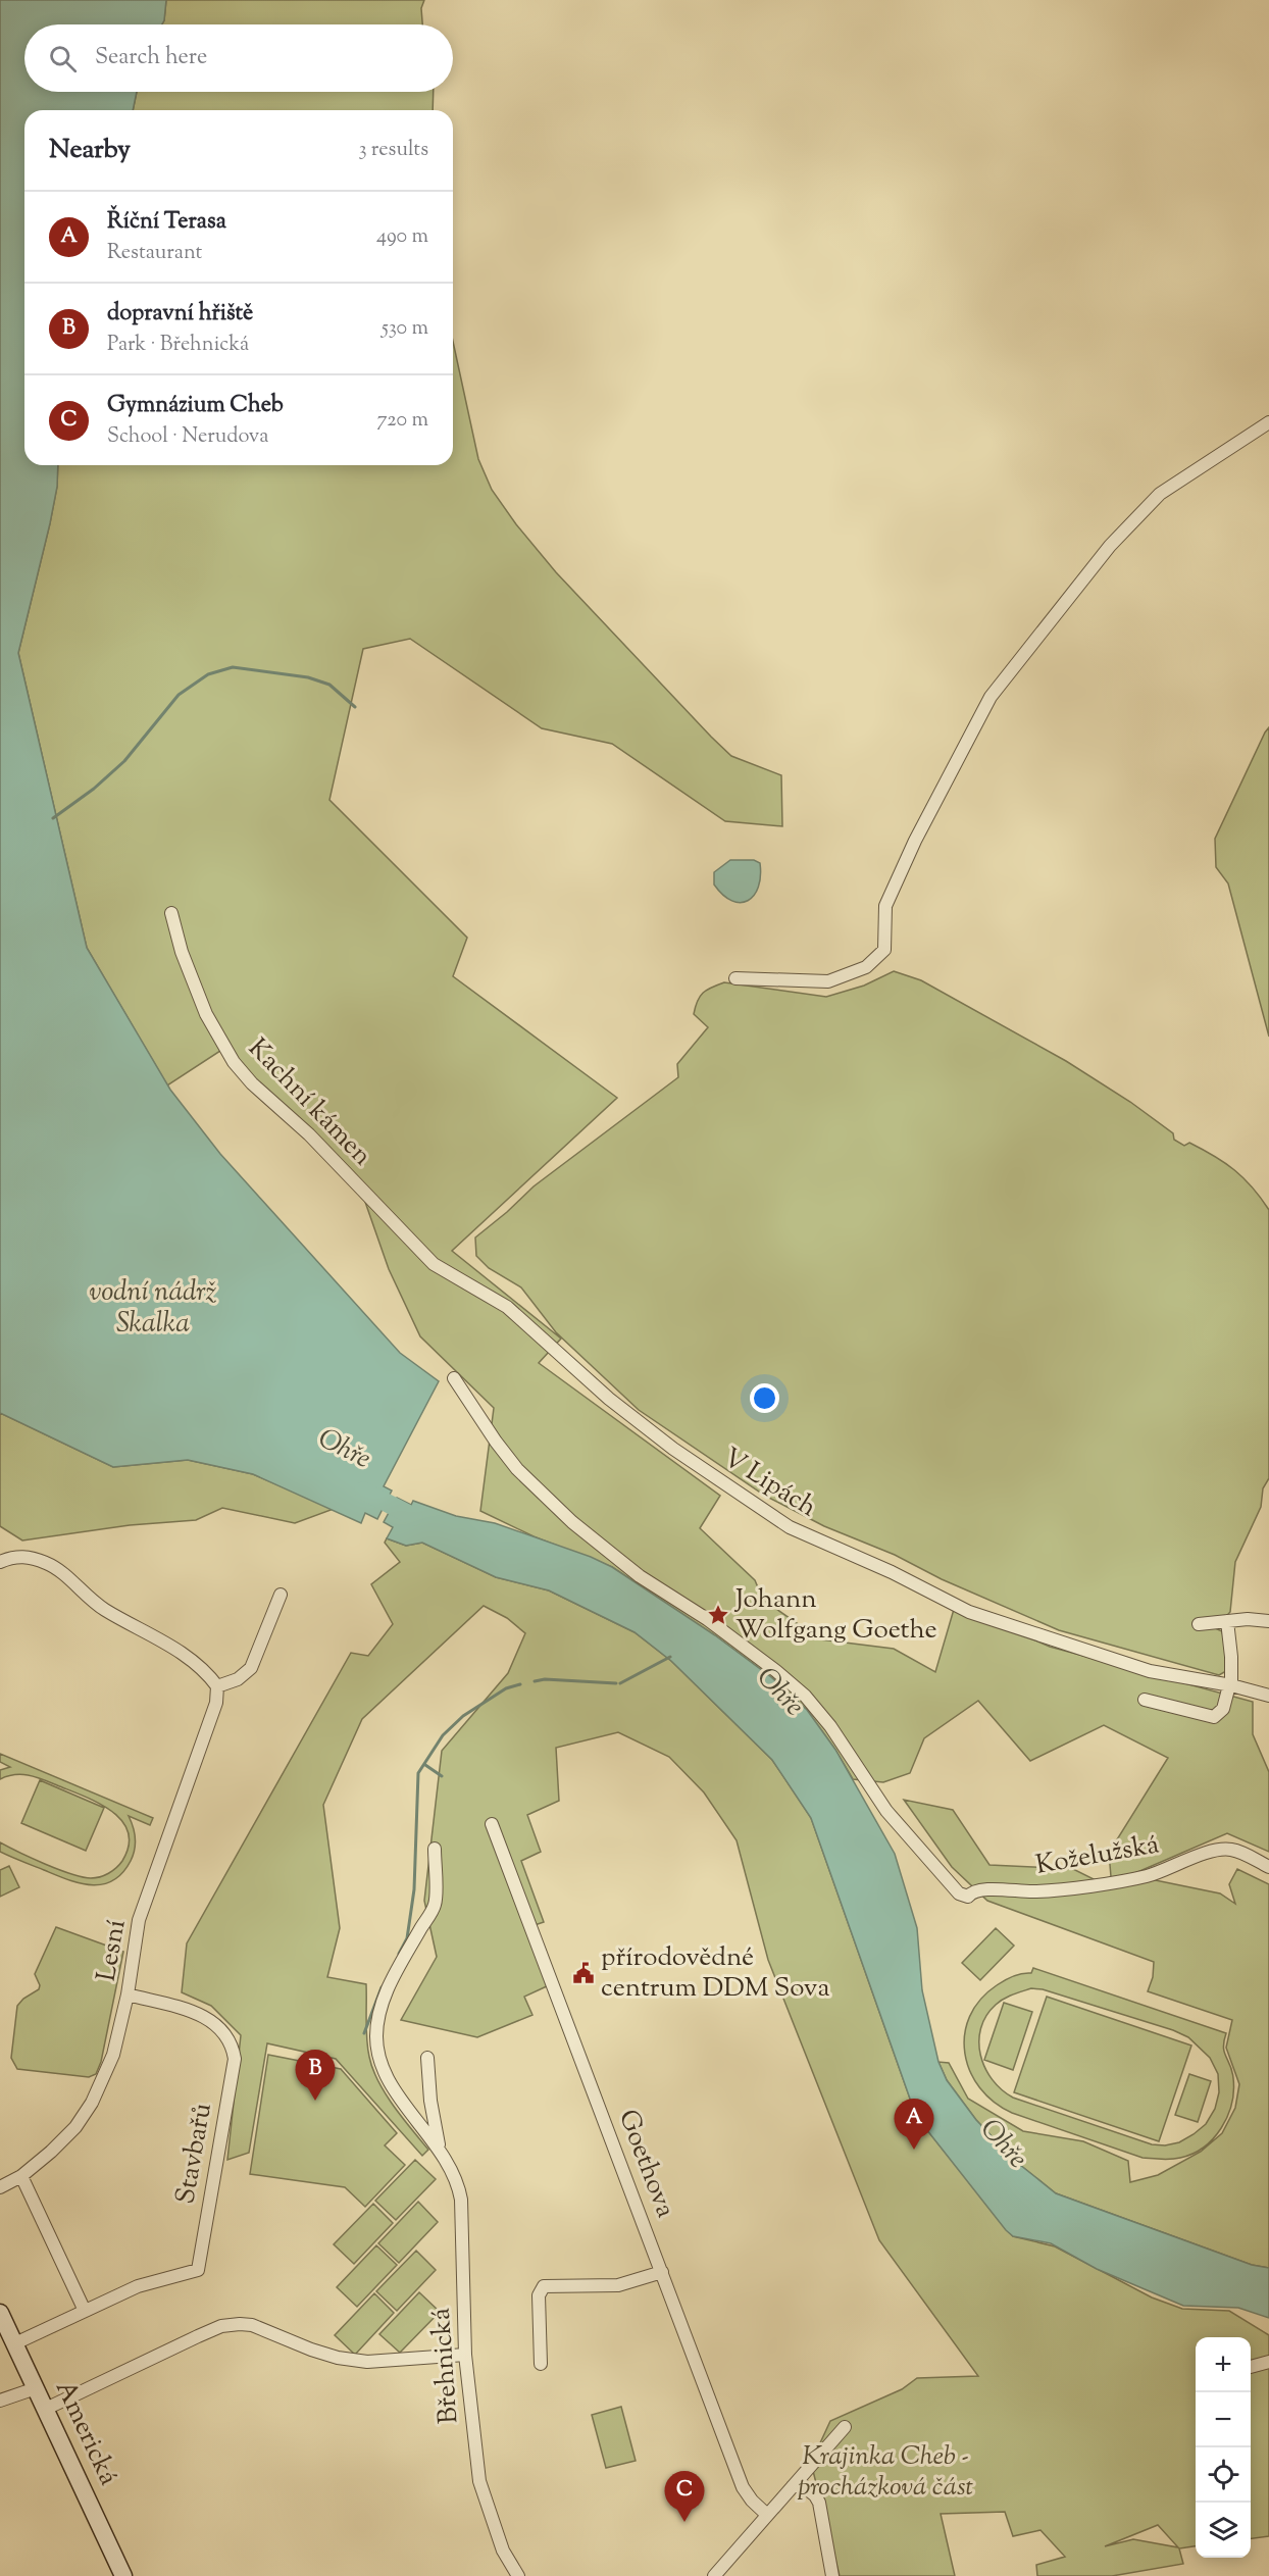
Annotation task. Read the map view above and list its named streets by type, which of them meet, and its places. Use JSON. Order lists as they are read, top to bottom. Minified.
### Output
{"streets":{"street":["Kachní kámen","V Lipách","Koželužská","Lesní","Stavbařů","Goethova","Břehnická","Americká"]},"crossings":[["Kachní kámen","V Lipách"],["Lesní","Stavbařů"],["Stavbařů","Americká"]],"water":["vodní nádrž Skalka","Ohře"],"parks":["Krajinka Cheb - procházková část"],"places":{"place":["Johann Wolfgang Goethe"],"public building":["přírodovědné centrum DDM Sova"]},"page":{"search":"Search here","heading":["Nearby","3 results"],"list":[{"mark":"A","name":"Říční Terasa","note":"Restaurant","value":"490 m"},{"mark":"B","name":"dopravní hřiště","note":"Park · Břehnická","value":"530 m"},{"mark":"C","name":"Gymnázium Cheb","note":"School · Nerudova","value":"720 m"}],"pins":["B","A","C"],"map_buttons":["+","−"]}}
